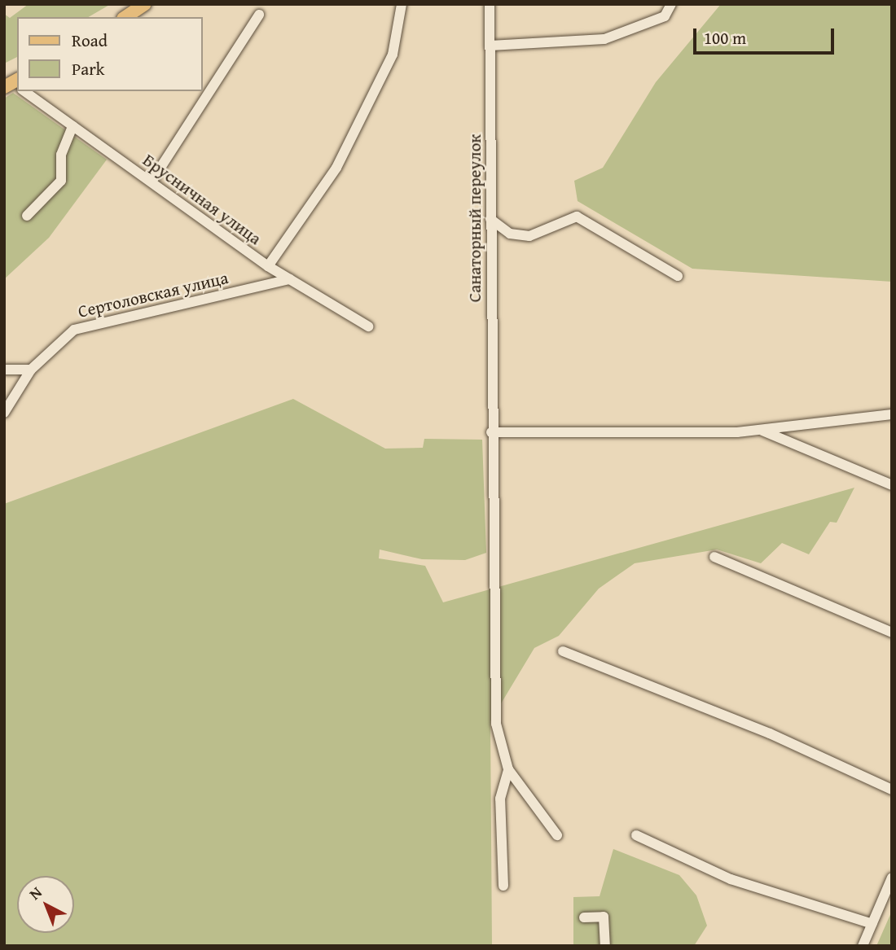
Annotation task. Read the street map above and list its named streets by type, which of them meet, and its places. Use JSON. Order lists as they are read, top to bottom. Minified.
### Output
{"streets":{"street":["Брусничная улица","Санаторный переулок","Сертоловская улица"]},"crossings":[["Брусничная улица","Сертоловская улица"]],"legend":["Road","Park"],"scale_bar":"100 m","north":"top left"}
